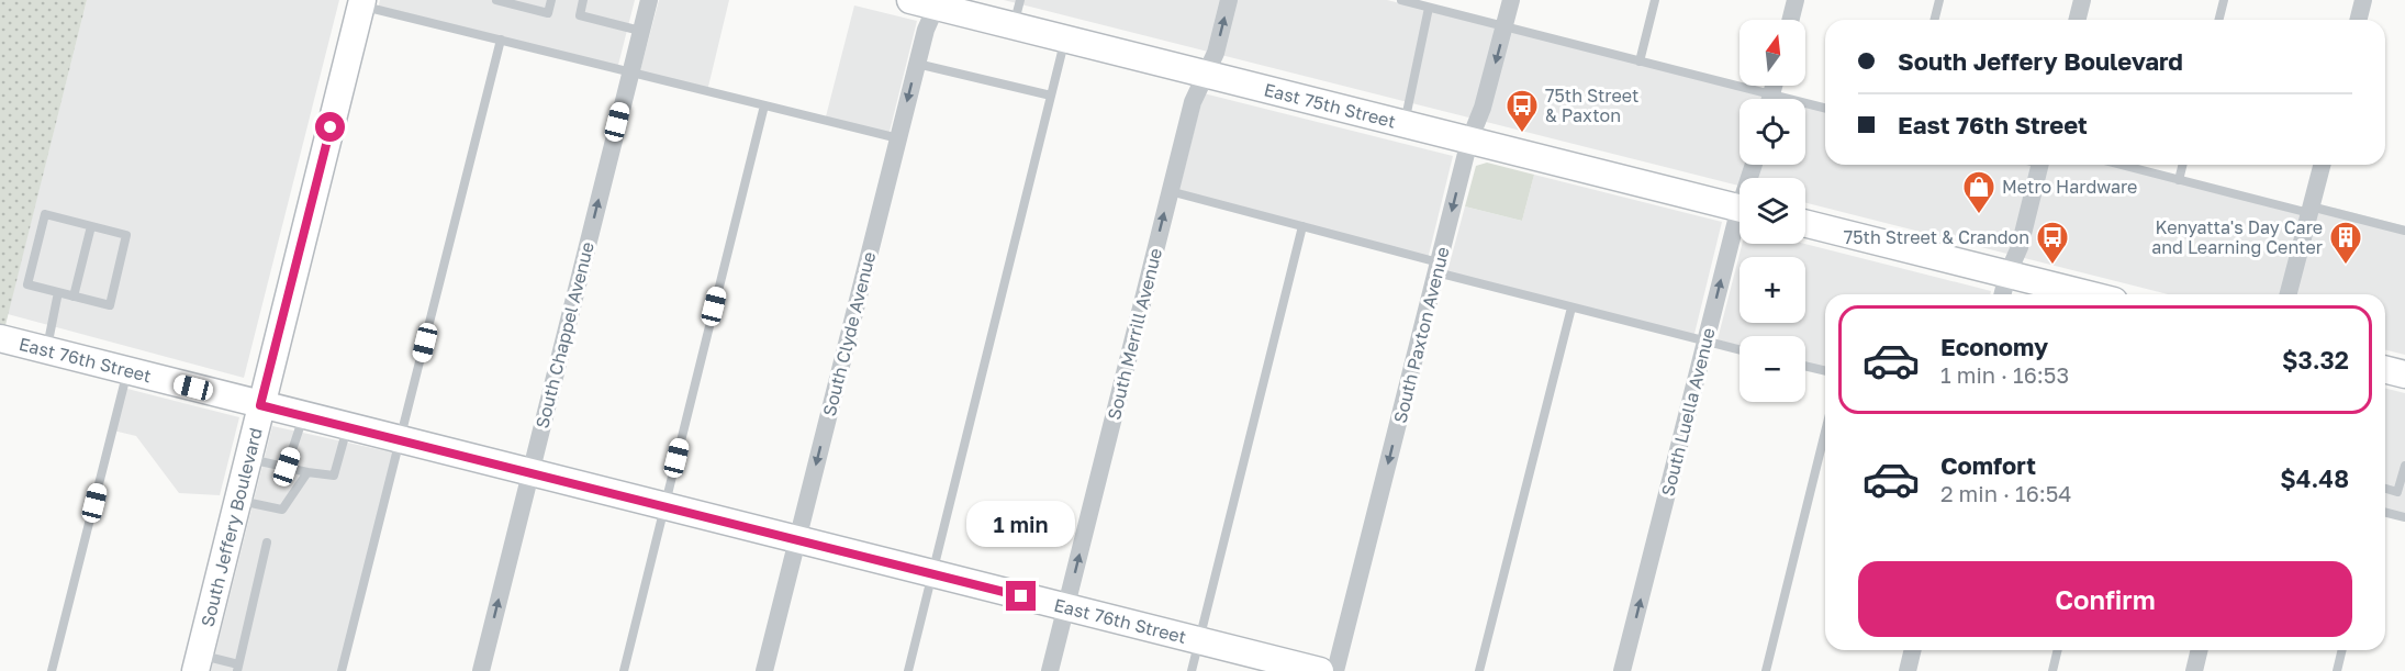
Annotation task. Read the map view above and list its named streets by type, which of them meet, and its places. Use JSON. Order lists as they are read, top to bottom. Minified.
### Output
{"streets":{"street":["East 75th Street","South Clyde Avenue","South Merrill Avenue","South Chappel Avenue","South Paxton Avenue","East 76th Street","South Luella Avenue","South Jeffery Boulevard"]},"crossings":[["East 75th Street","South Clyde Avenue"],["East 75th Street","South Merrill Avenue"],["East 75th Street","South Paxton Avenue"],["South Clyde Avenue","East 76th Street"],["South Merrill Avenue","East 76th Street"],["South Chappel Avenue","East 76th Street"],["East 76th Street","South Jeffery Boulevard"]],"one_way":["South Clyde Avenue","South Merrill Avenue","South Chappel Avenue","South Paxton Avenue","South Luella Avenue"],"places":{"bus stop":["75th Street & Paxton","75th Street & Crandon"],"shop":["Metro Hardware"],"building":["Kenyatta's Day Care and Learning Center"]},"north":"top","page":{"map_buttons":["+","−"],"banner":["South Jeffery Boulevard","East 76th Street"],"list":[{"name":"Economy","note":"1 min · 16:53","value":"$3.32"},{"name":"Comfort","note":"2 min · 16:54","value":"$4.48"}],"bubble":"1 min","buttons":"Confirm"}}
